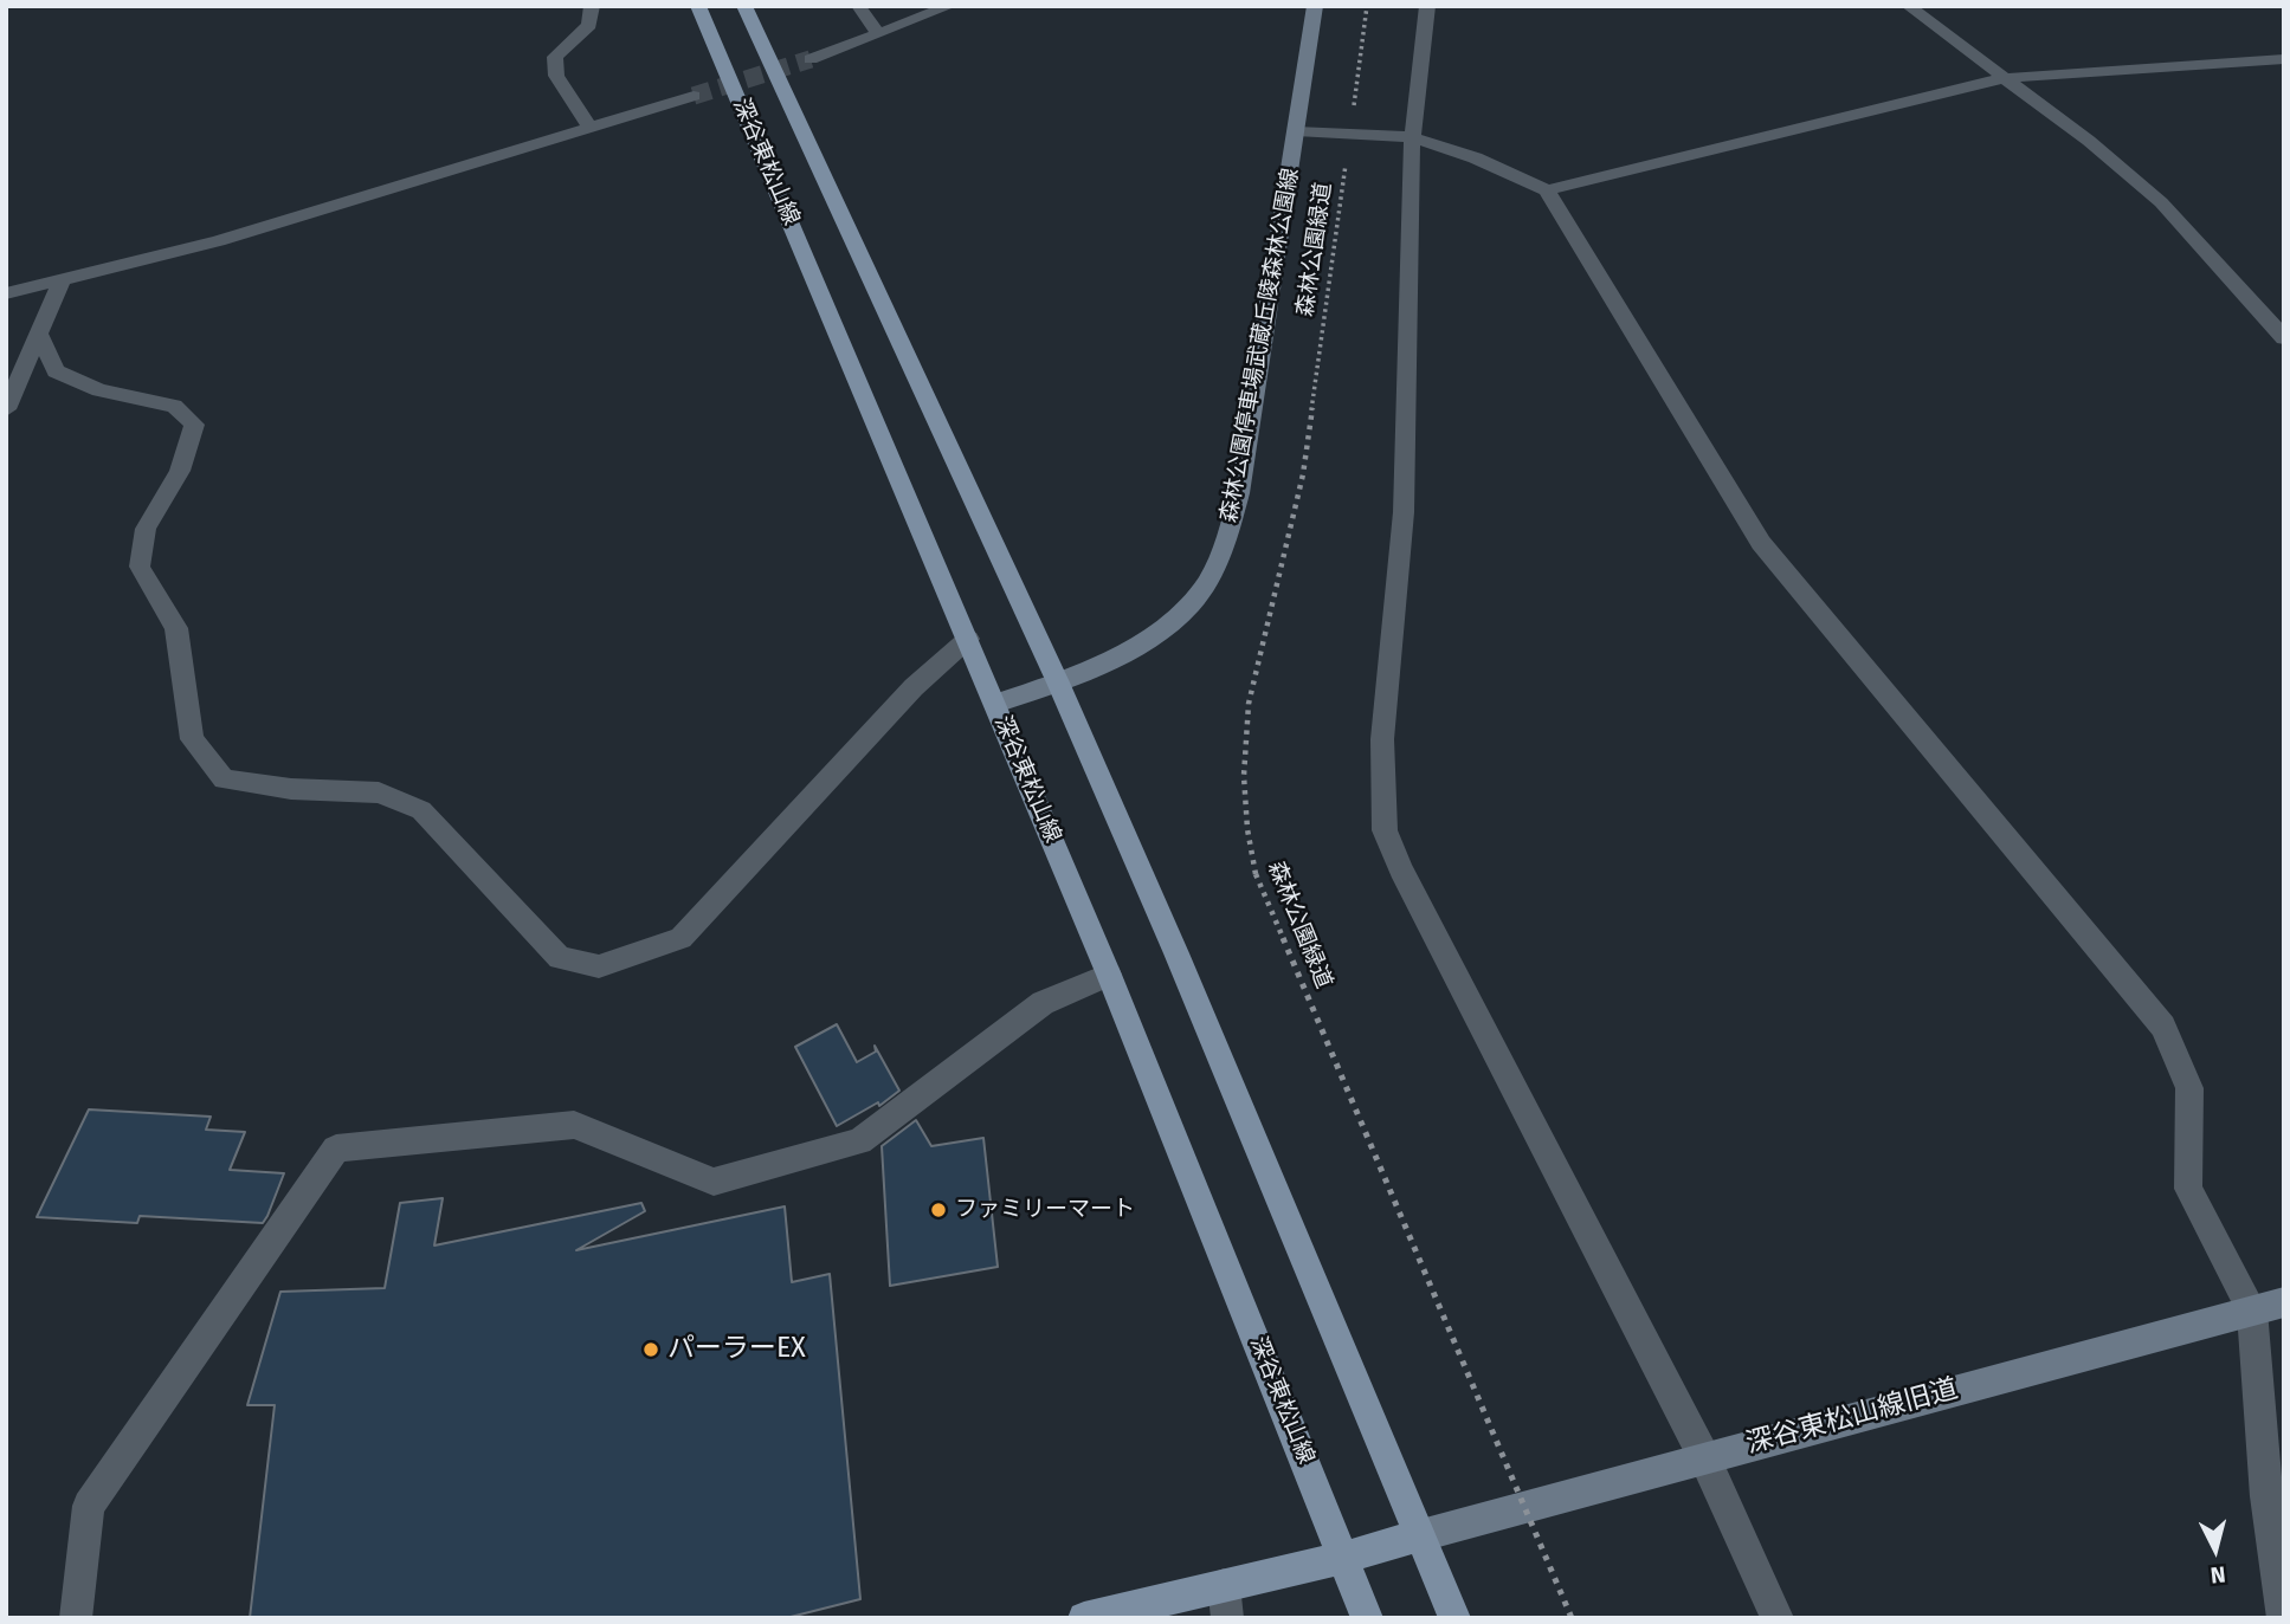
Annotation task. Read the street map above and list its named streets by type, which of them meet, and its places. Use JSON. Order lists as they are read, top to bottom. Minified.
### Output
{"streets":{"main road":["深谷東松山線","森林公園停車場武蔵丘陵森林公園線","深谷東松山線旧道"],"path":["森林公園緑道"]},"crossings":[["深谷東松山線","森林公園停車場武蔵丘陵森林公園線"],["深谷東松山線","深谷東松山線旧道"]],"places":["ファミリーマート","パーラーEX"],"north":"bottom"}
